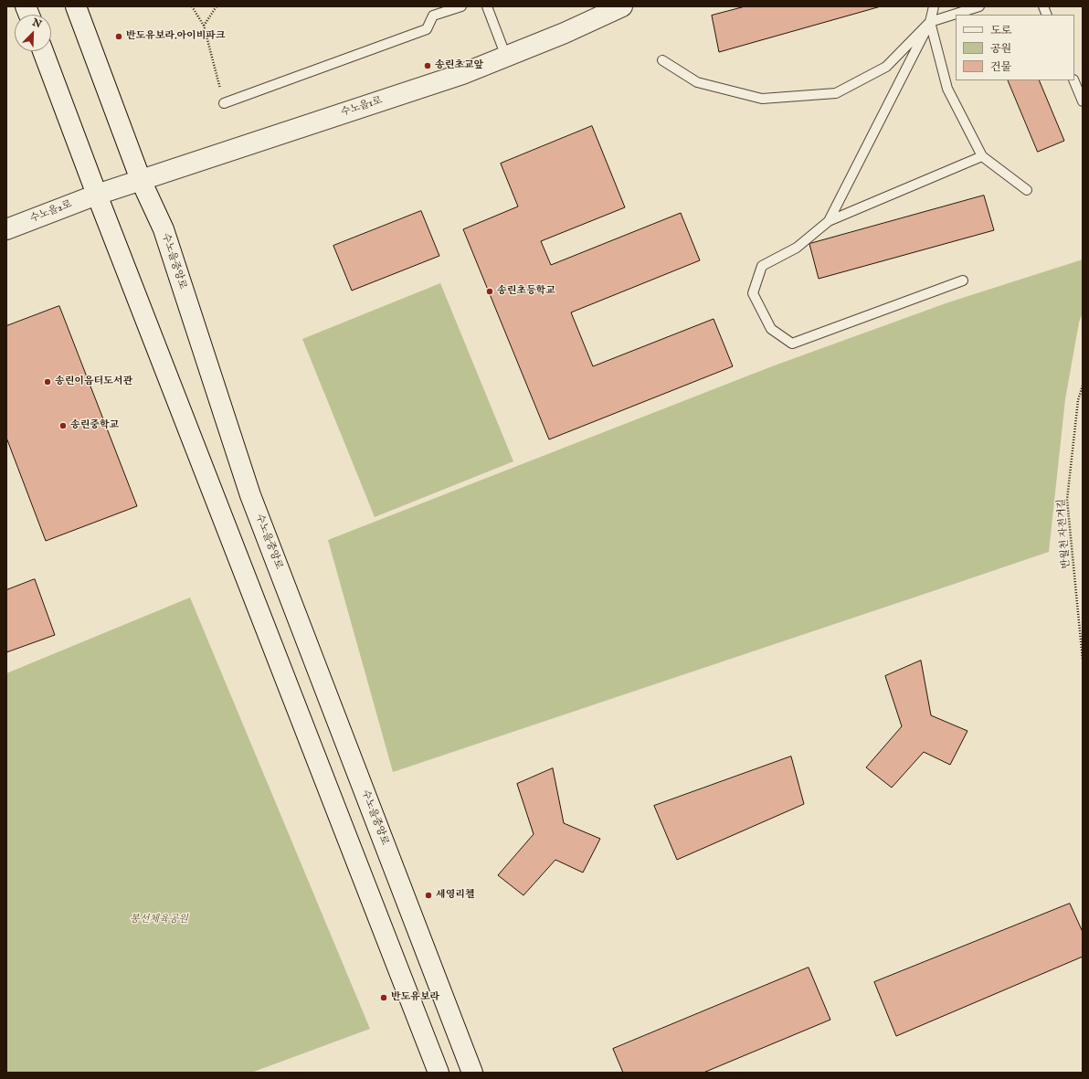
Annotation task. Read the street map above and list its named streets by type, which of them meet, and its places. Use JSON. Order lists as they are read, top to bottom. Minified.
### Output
{"streets":{"main road":["수노을1로","수노을2로","수노을중앙로"],"path":["반월천 자전거길"]},"crossings":[["수노을1로","수노을2로"],["수노을1로","수노을중앙로"]],"parks":["봉선체육공원"],"places":["반도유보라.아이비파크","송린초교앞","송린초등학교","송린이음터도서관","송린중학교","세영리첼","반도유보라"],"legend":["도로","공원","건물"],"north":"top right"}
